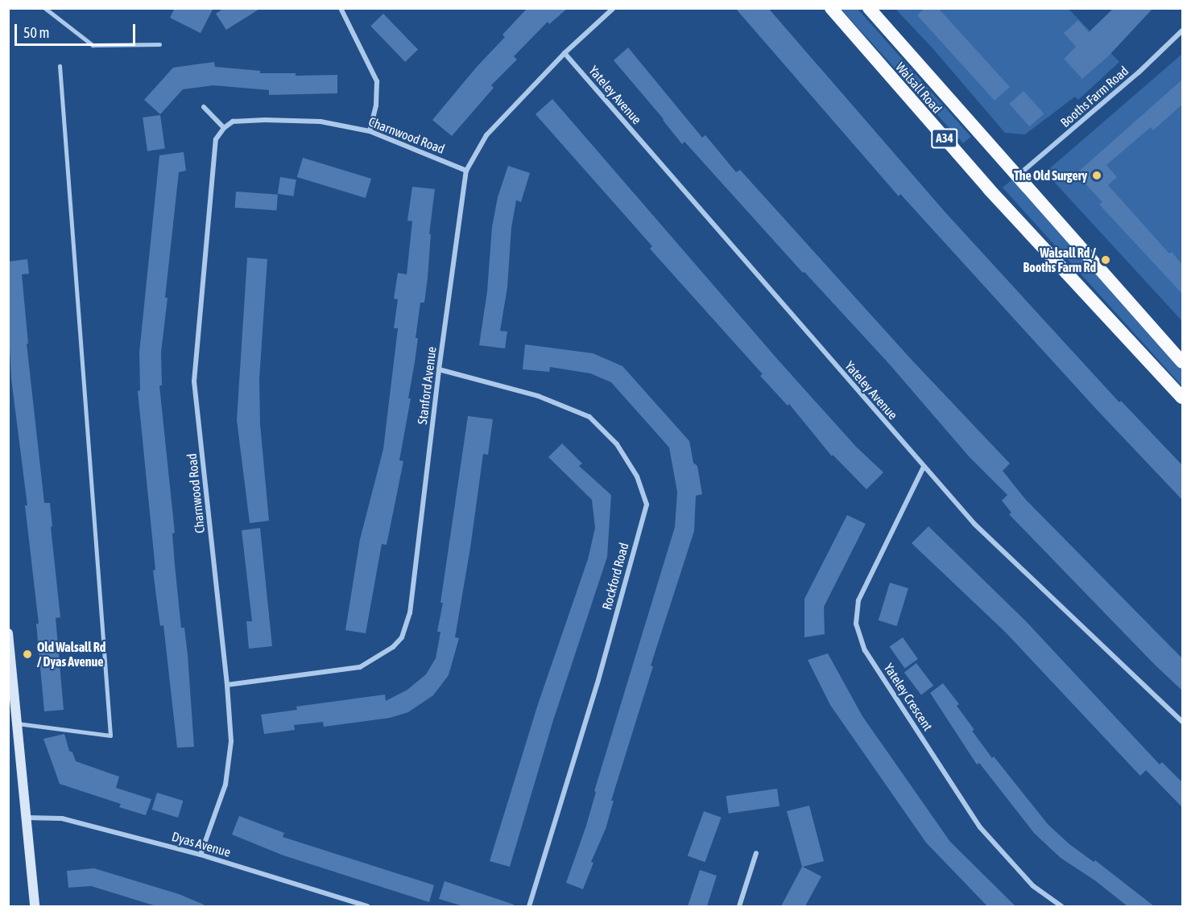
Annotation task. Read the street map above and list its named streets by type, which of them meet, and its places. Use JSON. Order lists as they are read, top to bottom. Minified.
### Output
{"streets":{"highway":["Walsall Road","A34"],"street":["Yateley Avenue","Booths Farm Road","Charnwood Road","Stanford Avenue","Rockford Road","Yateley Crescent","Dyas Avenue"]},"crossings":[["Walsall Road","Booths Farm Road"],["Yateley Avenue","Stanford Avenue"],["Yateley Avenue","Yateley Crescent"],["Charnwood Road","Stanford Avenue"],["Charnwood Road","Dyas Avenue"],["Stanford Avenue","Rockford Road"]],"places":["The Old Surgery","Walsall Rd / Booths Farm Rd","Old Walsall Rd / Dyas Avenue"],"scale_bar":"50 m"}
